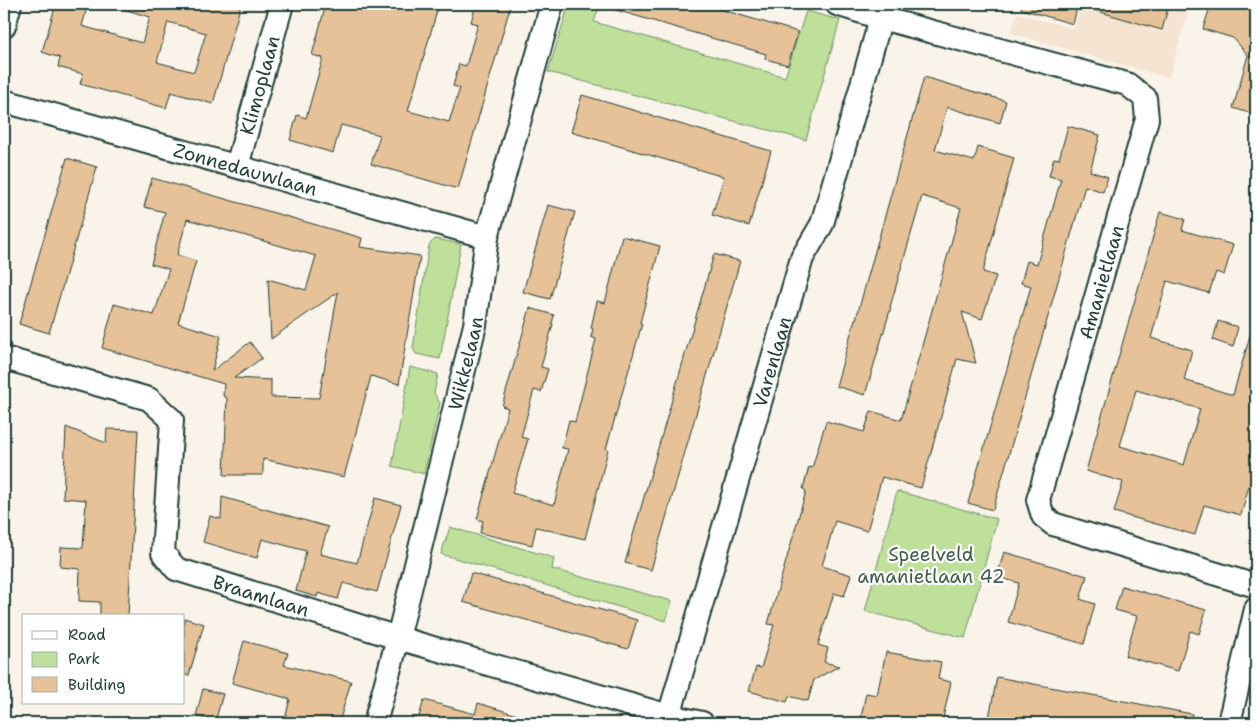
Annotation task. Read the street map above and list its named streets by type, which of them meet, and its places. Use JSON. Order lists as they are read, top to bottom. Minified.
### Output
{"streets":{"street":["Klimoplaan","Zonnedauwlaan","Amanietlaan","Varenlaan","Wikkelaan","Braamlaan"]},"crossings":[["Klimoplaan","Zonnedauwlaan"],["Zonnedauwlaan","Wikkelaan"],["Amanietlaan","Varenlaan"],["Varenlaan","Braamlaan"],["Wikkelaan","Braamlaan"]],"parks":["Speelveld amanietlaan 42"],"legend":["Road","Park","Building"]}
